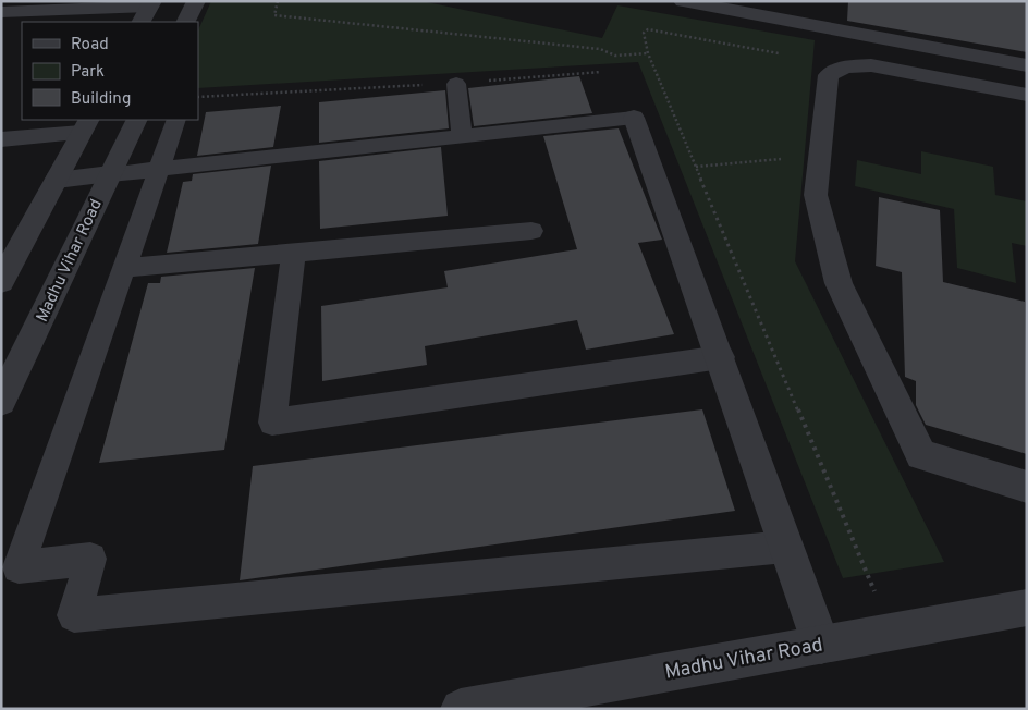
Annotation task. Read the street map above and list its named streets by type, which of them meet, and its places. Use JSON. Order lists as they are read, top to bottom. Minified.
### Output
{"streets":{"street":["Madhu Vihar Road"]},"legend":["Road","Park","Building"]}
